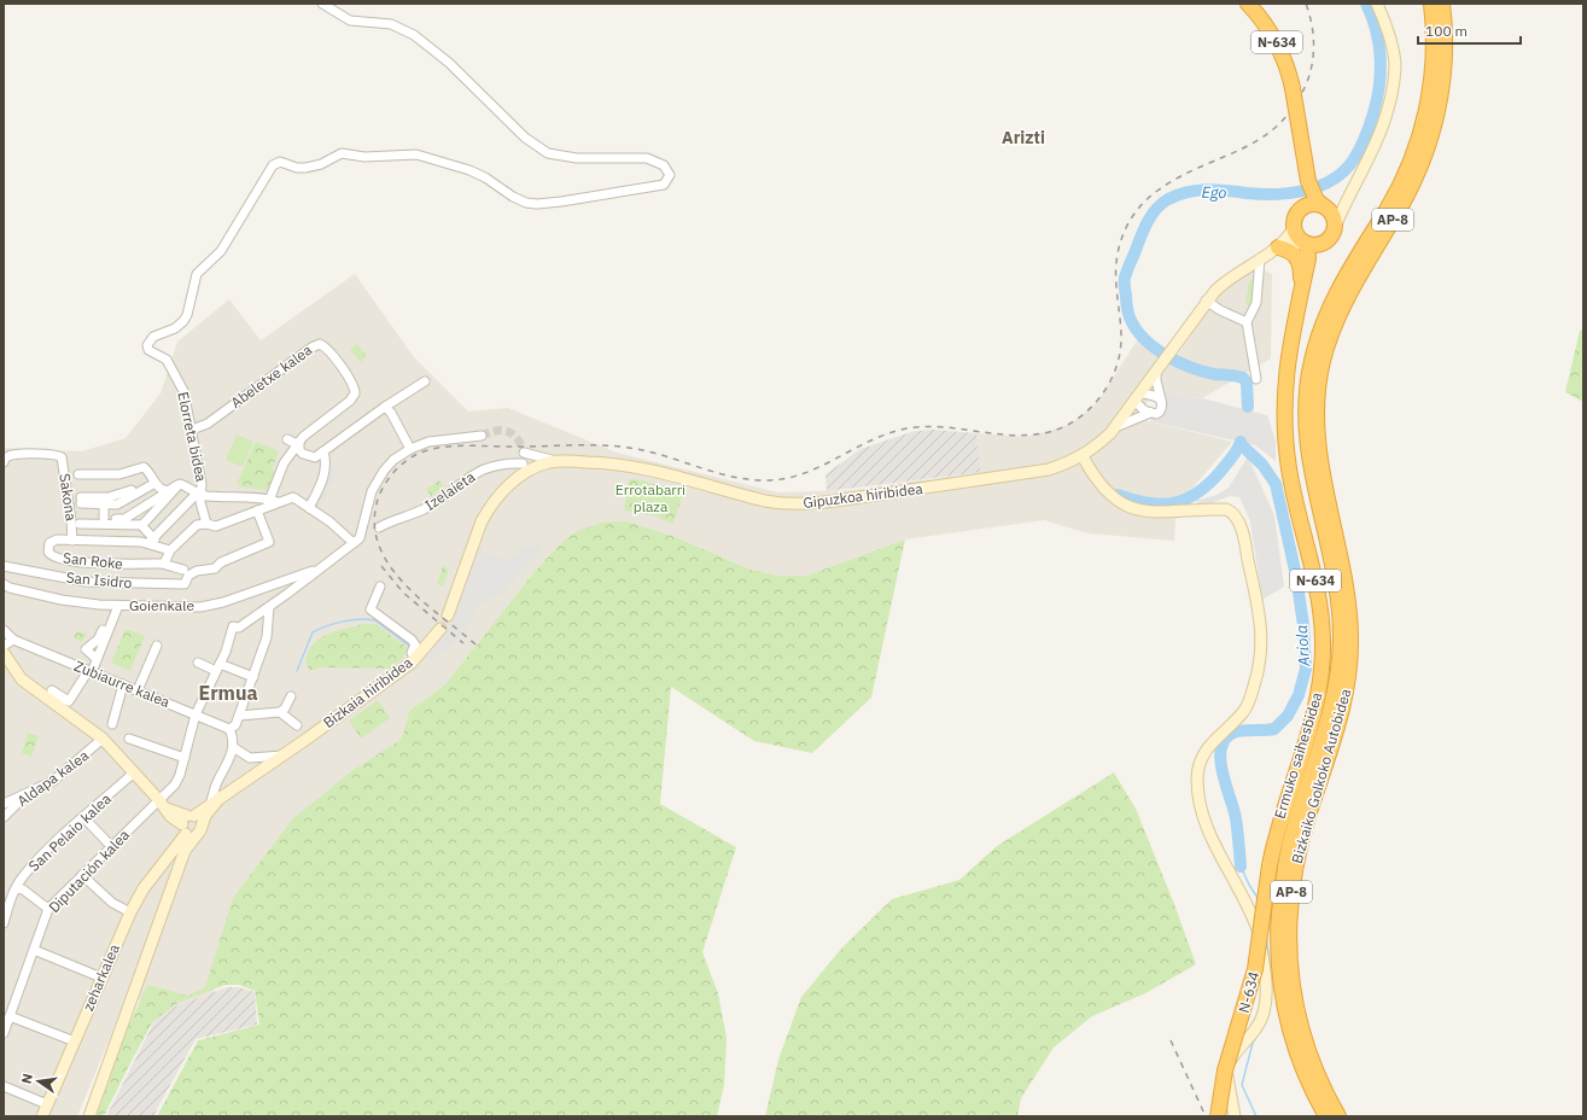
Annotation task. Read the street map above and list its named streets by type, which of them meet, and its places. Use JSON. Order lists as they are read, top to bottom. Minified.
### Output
{"streets":{"highway":["N-634","AP-8","Ermuko saihesbidea","Bizkaiko Golkoko Autobidea"],"street":["Abeletxe kalea","Elorreta bidea","Izelaieta","Gipuzkoa hiribidea","Sakona","San Roke","San Isidro","Goienkale","Zubiaurre kalea","Bizkaia hiribidea","Aldapa kalea","San Pelaio kalea","Diputación kalea","zeharkalea"]},"crossings":[["N-634","Ermuko saihesbidea"],["AP-8","Bizkaiko Golkoko Autobidea"],["Abeletxe kalea","Elorreta bidea"],["Sakona","San Roke"],["San Roke","San Isidro"],["Goienkale","Diputación kalea"],["Zubiaurre kalea","Diputación kalea"],["Bizkaia hiribidea","zeharkalea"]],"districts":["Arizti","Ermua"],"water":["Ego","Ariola"],"parks":["Errotabarri plaza"],"scale_bar":"100 m","north":"left"}
